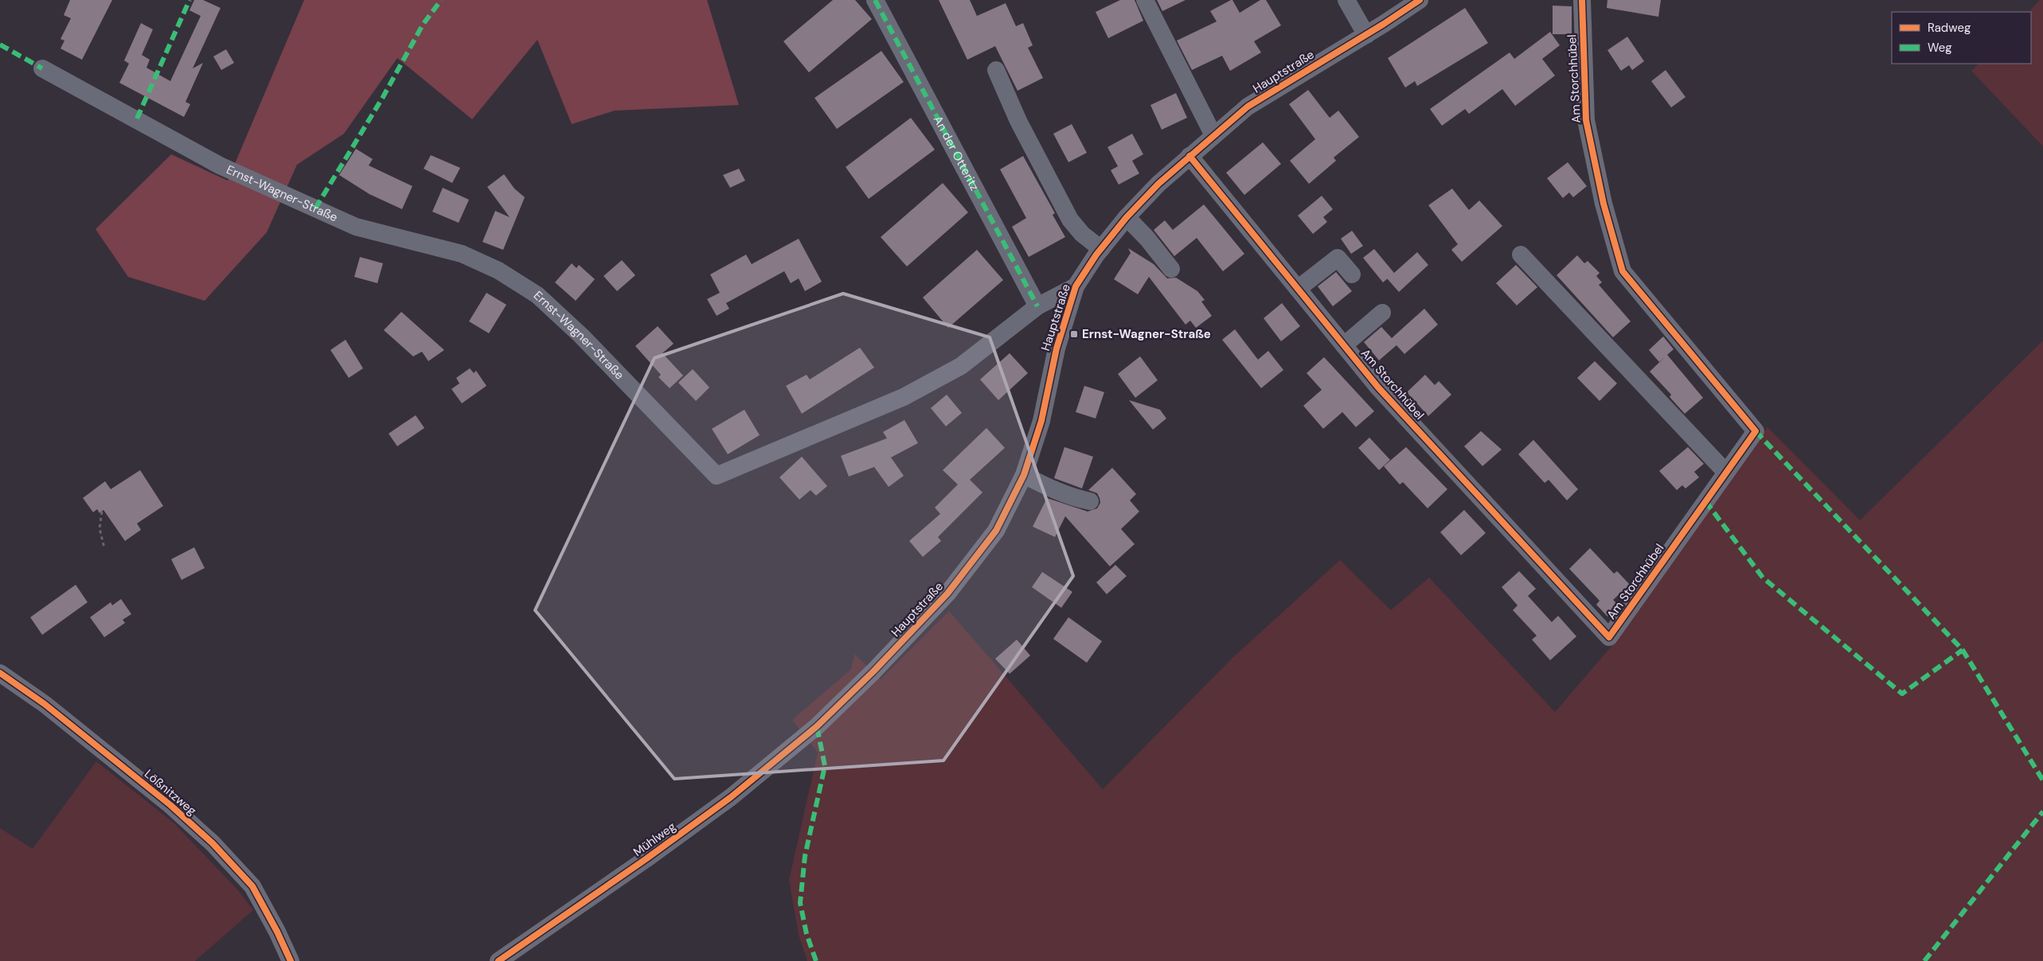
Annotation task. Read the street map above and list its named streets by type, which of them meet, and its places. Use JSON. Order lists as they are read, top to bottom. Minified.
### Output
{"streets":{"street":["Hauptstraße","Am Storchhübel","An der Otteritz","Ernst-Wagner-Straße","Lößnitzweg","Mühlweg"]},"crossings":[["Hauptstraße","Am Storchhübel"],["Hauptstraße","Ernst-Wagner-Straße"],["Hauptstraße","Mühlweg"],["An der Otteritz","Ernst-Wagner-Straße"]],"places":{"transit":["Ernst-Wagner-Straße"]},"legend":["Radweg","Weg"]}
